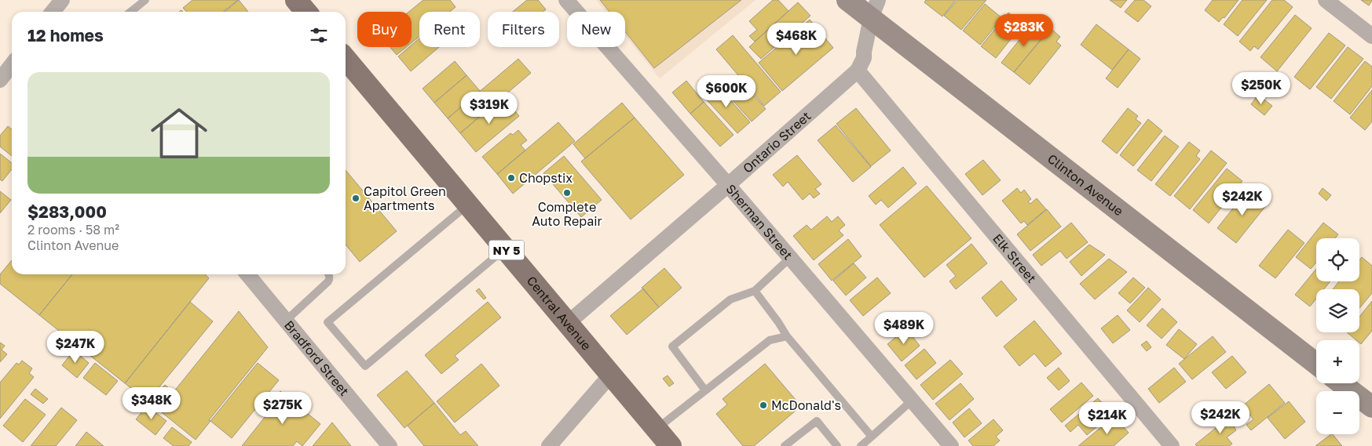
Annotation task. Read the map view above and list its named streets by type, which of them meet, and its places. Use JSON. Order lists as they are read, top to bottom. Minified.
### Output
{"streets":{"main road":["NY 5","Central Avenue"],"street":["Ontario Street","Clinton Avenue","Sherman Street","Elk Street","Bradford Street"]},"crossings":[["Ontario Street","Clinton Avenue"],["Ontario Street","Sherman Street"],["Ontario Street","Elk Street"],["Ontario Street","Central Avenue"]],"places":["Chopstix","Complete Auto Repair","Capitol Green Apartments","McDonald's"],"page":{"chip":["Buy","Rent","Filters","New"],"heading":"12 homes","price":["$283K","$468K","$250K","$600K","$319K","$242K","$489K","$247K","$348K","$275K","$242K","$214K"],"list":[{"name":"$283,000","note":"2 rooms · 58 m² · Clinton Avenue"}],"map_buttons":["+","−"]}}
